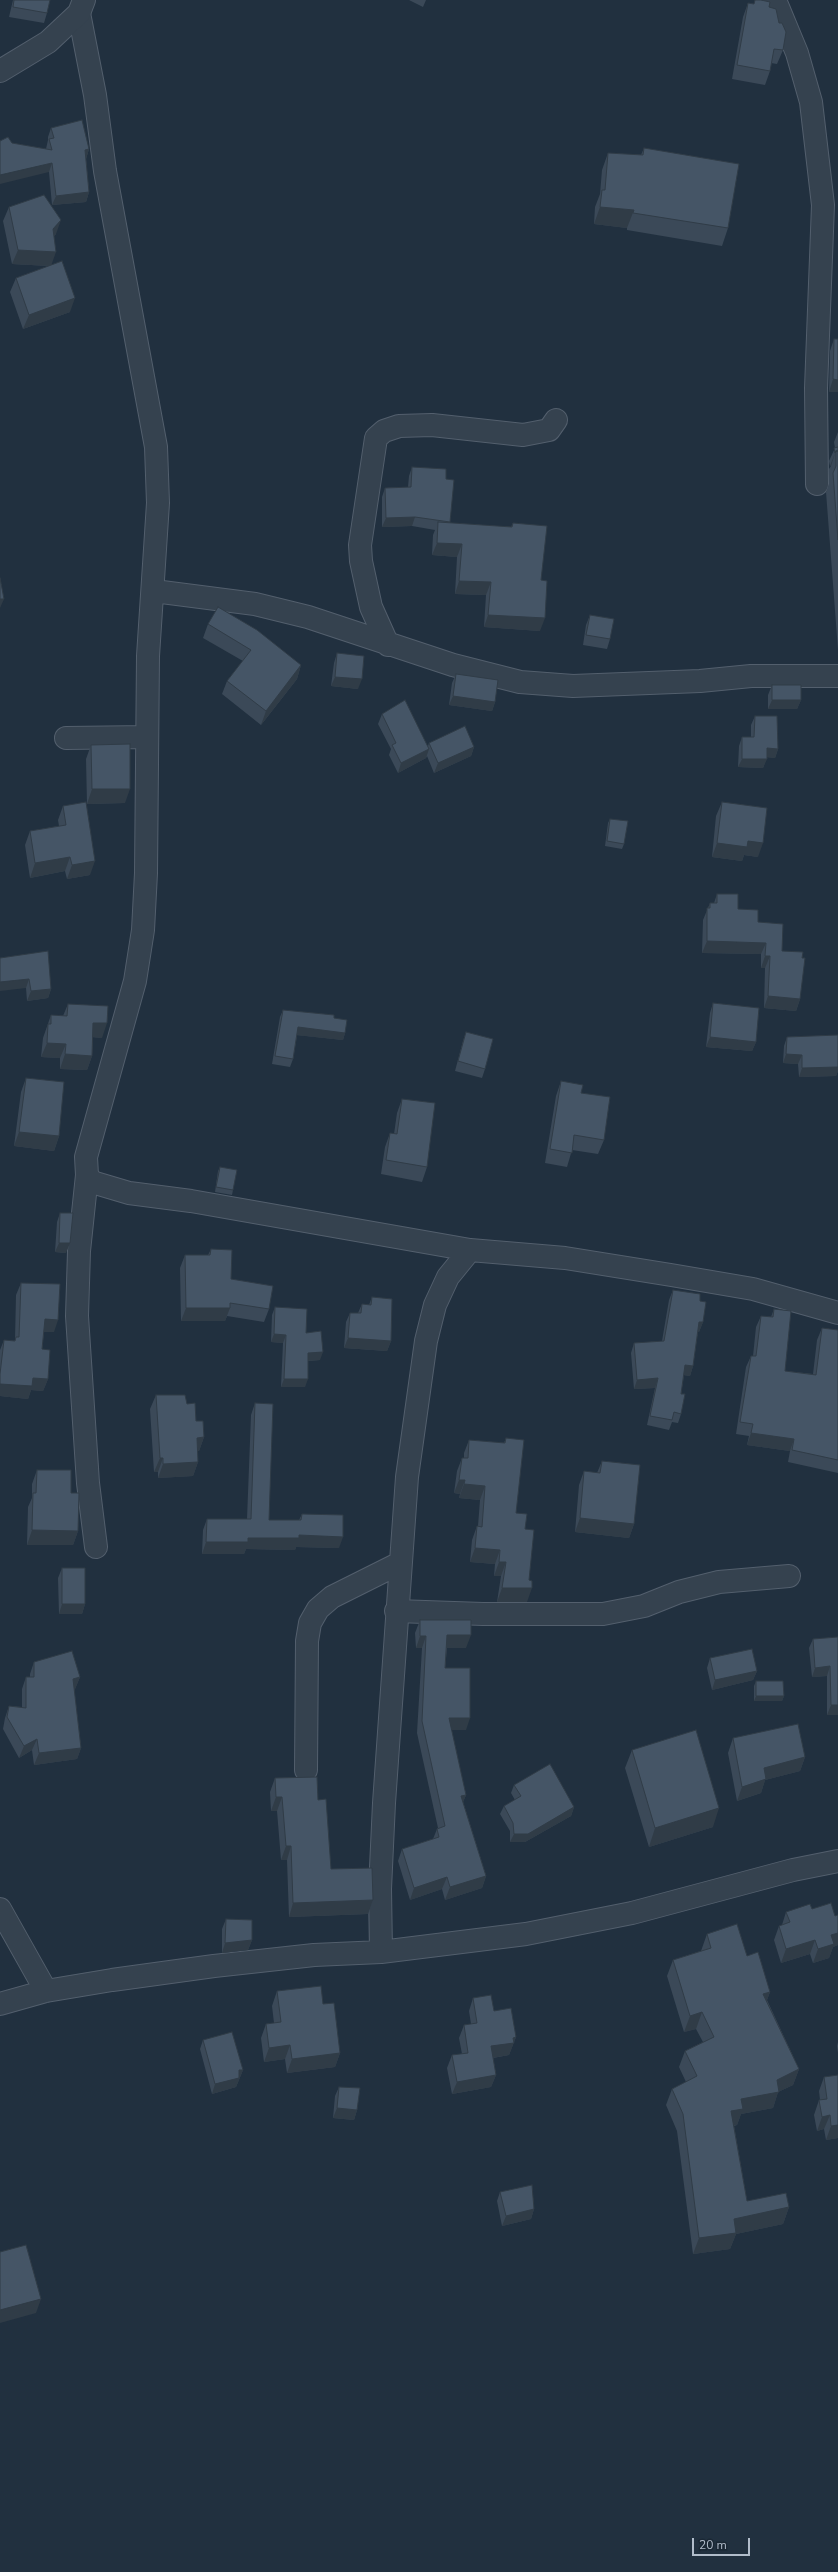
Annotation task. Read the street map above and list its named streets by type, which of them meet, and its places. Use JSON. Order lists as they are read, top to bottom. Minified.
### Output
{"scale_bar":"20 m"}
